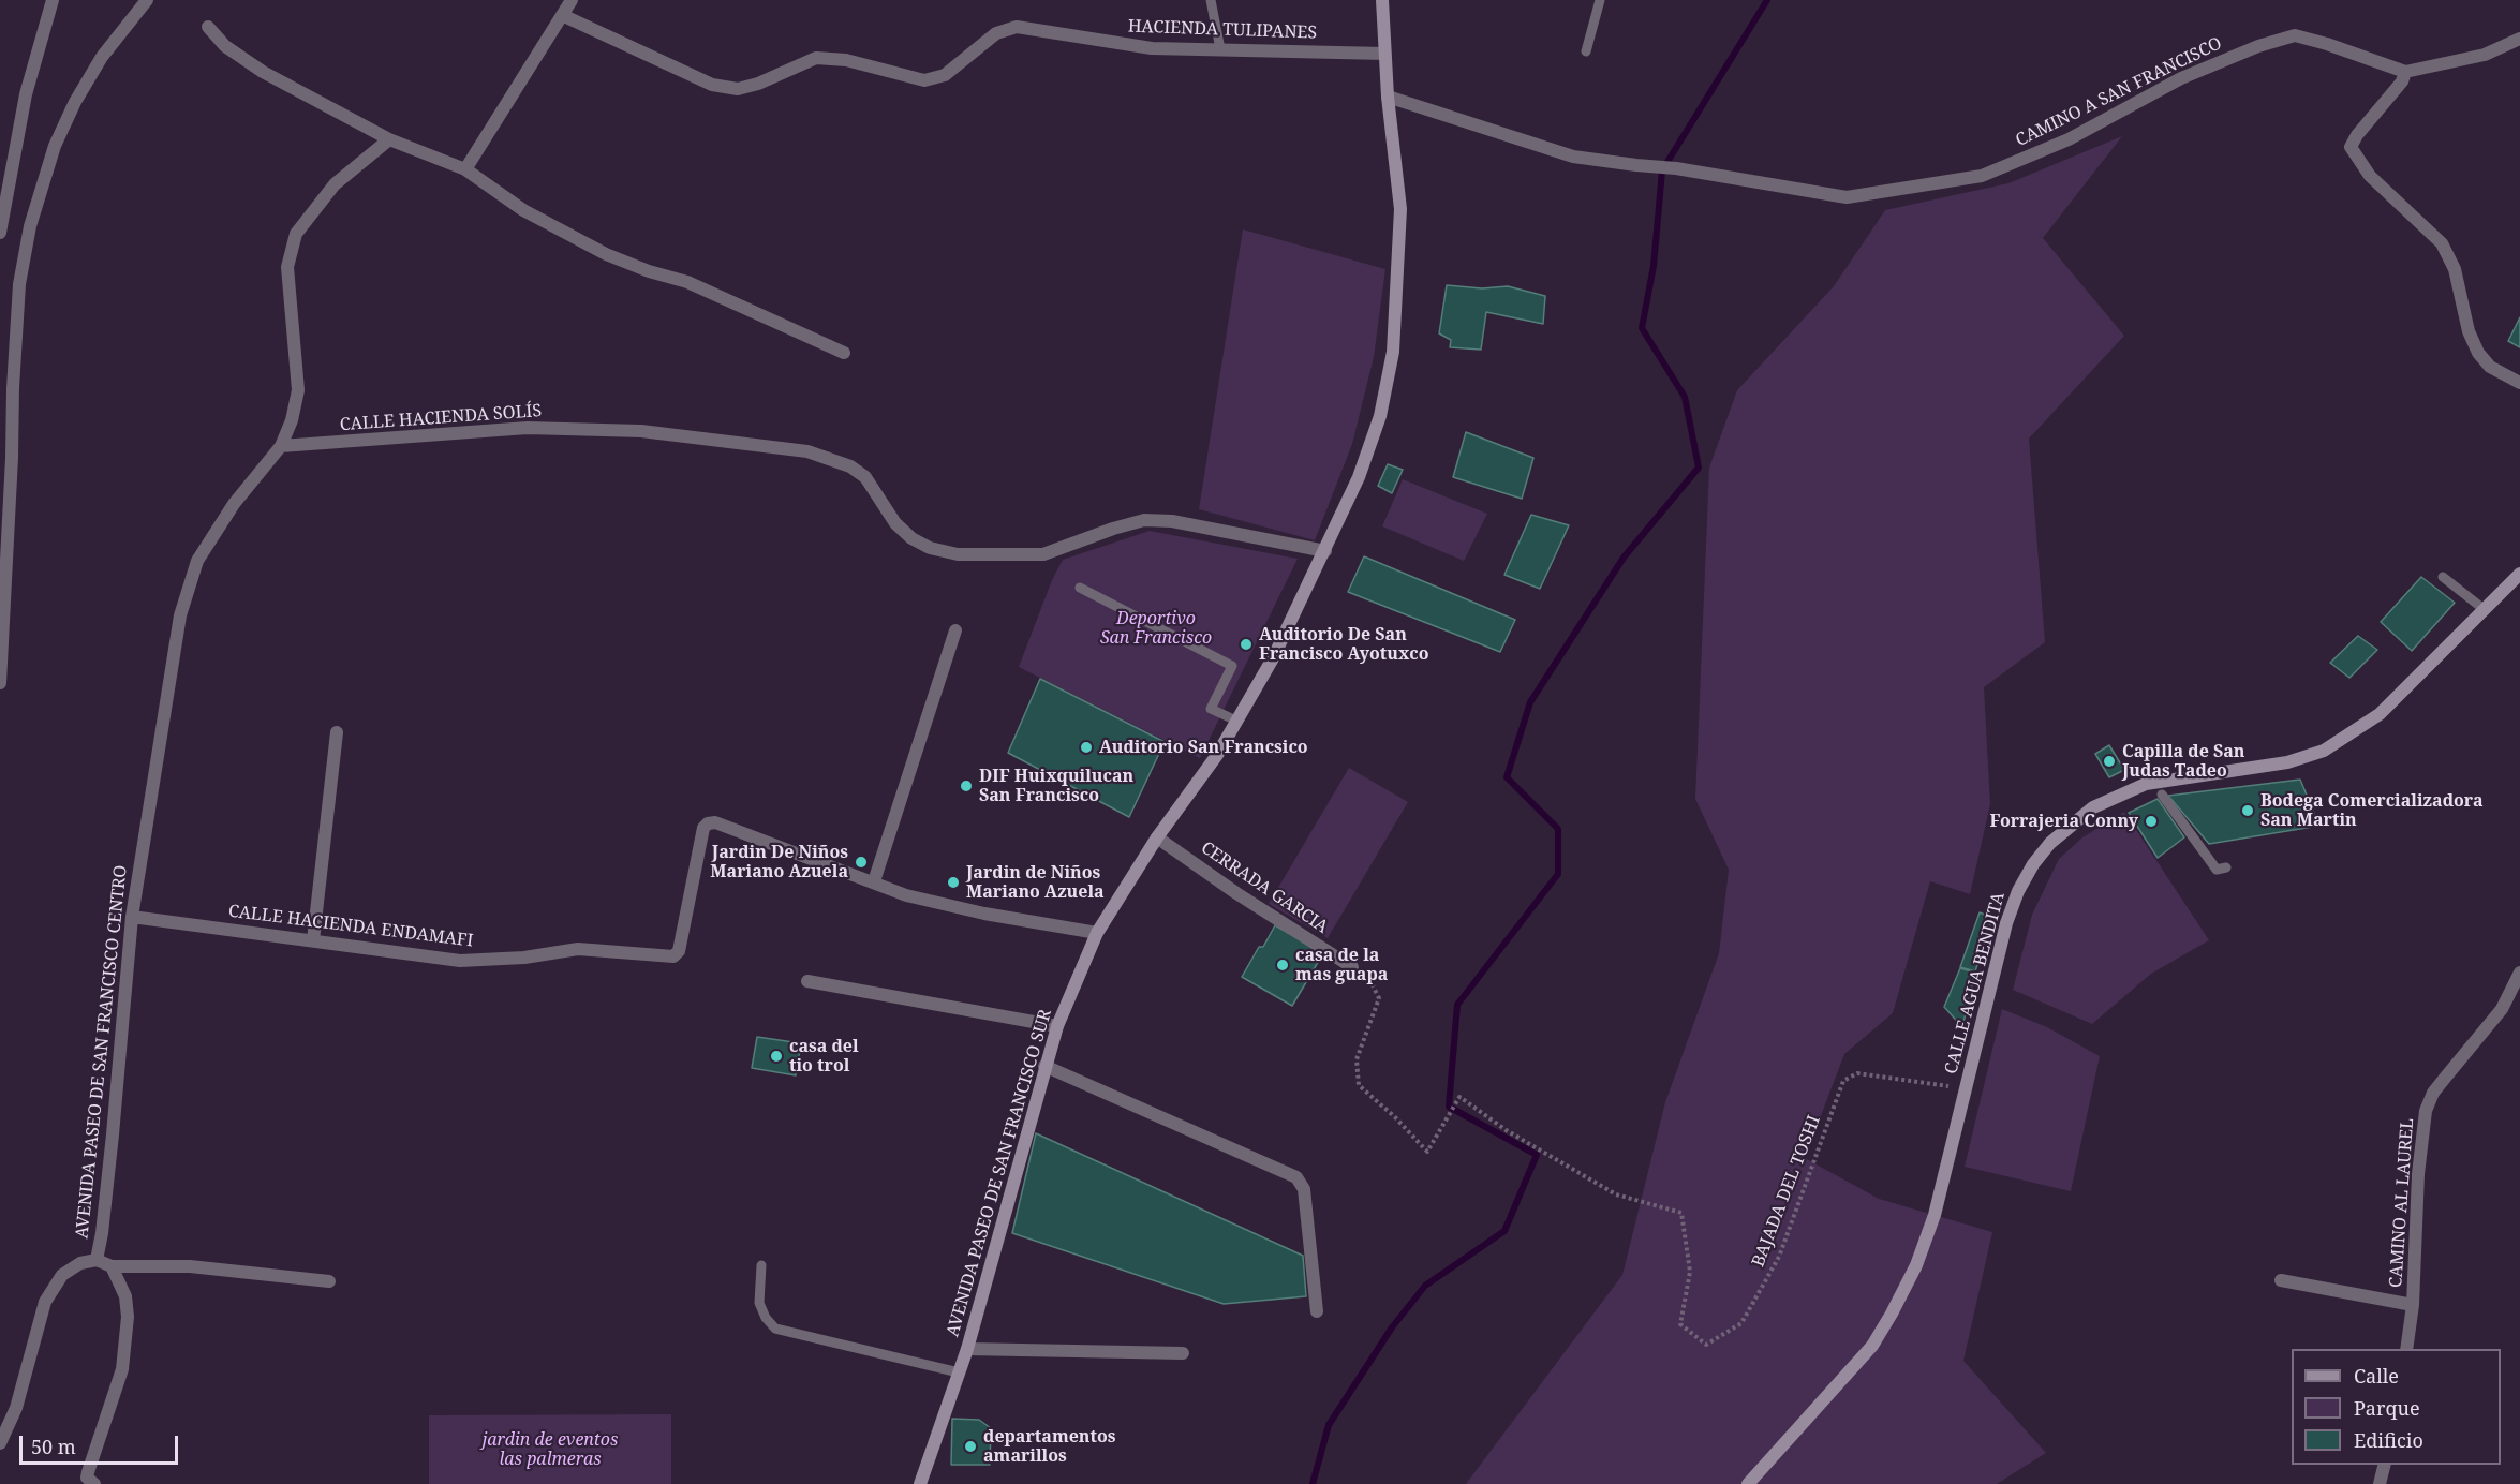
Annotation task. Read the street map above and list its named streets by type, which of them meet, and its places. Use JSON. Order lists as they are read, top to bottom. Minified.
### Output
{"streets":{"main road":["CALLE AGUA BENDITA","AVENIDA PASEO DE SAN FRANCISCO SUR"],"street":["HACIENDA TULIPANES","CAMINO A SAN FRANCISCO","CALLE HACIENDA SOLÍS","CERRADA GARCIA","CALLE HACIENDA ENDAMAFI","AVENIDA PASEO DE SAN FRANCISCO CENTRO","CAMINO AL LAUREL"],"path":["BAJADA DEL TOSHI"]},"crossings":[["HACIENDA TULIPANES","AVENIDA PASEO DE SAN FRANCISCO SUR"],["CAMINO A SAN FRANCISCO","AVENIDA PASEO DE SAN FRANCISCO SUR"],["CALLE HACIENDA SOLÍS","AVENIDA PASEO DE SAN FRANCISCO CENTRO"],["CALLE HACIENDA SOLÍS","AVENIDA PASEO DE SAN FRANCISCO SUR"],["CERRADA GARCIA","AVENIDA PASEO DE SAN FRANCISCO SUR"],["CERRADA GARCIA","BAJADA DEL TOSHI"],["CALLE HACIENDA ENDAMAFI","AVENIDA PASEO DE SAN FRANCISCO CENTRO"],["CALLE HACIENDA ENDAMAFI","AVENIDA PASEO DE SAN FRANCISCO SUR"]],"parks":["Deportivo San Francisco","jardin de eventos las palmeras"],"places":["Auditorio De San Francisco Ayotuxco","Auditorio San Francsico","Capilla de San Judas Tadeo","DIF Huixquilucan San Francisco","Bodega Comercializadora San Martin","Forrajeria Conny","Jardin De Niños Mariano Azuela","Jardin de Niños Mariano Azuela","casa de la mas guapa","casa del tio trol","departamentos amarillos"],"legend":["Calle","Parque","Edificio"],"scale_bar":"50 m"}
